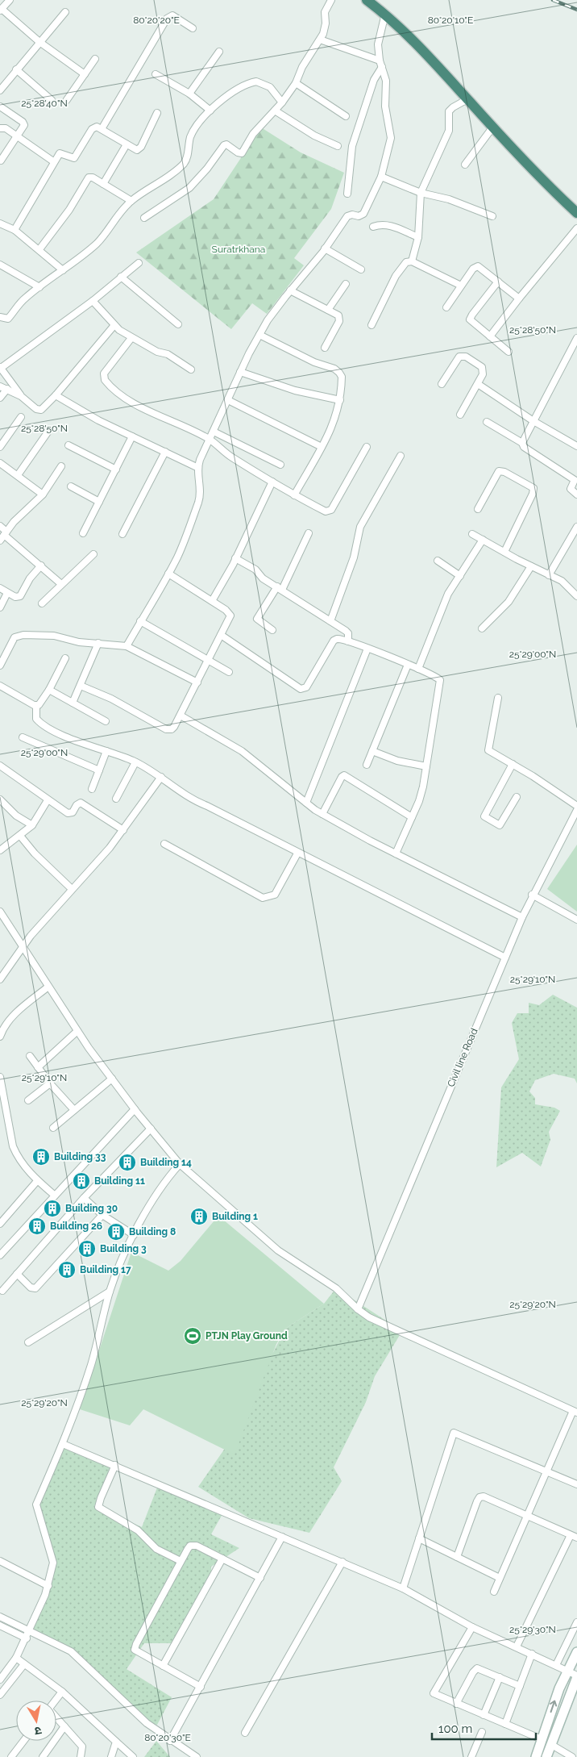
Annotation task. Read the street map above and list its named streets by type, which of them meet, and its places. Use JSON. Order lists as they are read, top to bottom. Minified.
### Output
{"streets":{"street":["Civil line Road"]},"parks":["Suratrkhana"],"places":{"building":["Building 33","Building 14","Building 11","Building 30","Building 1","Building 26","Building 8","Building 3","Building 17"],"sports":["PTJN Play Ground"]},"scale_bar":"100 m","north":"bottom","coordinates":["80°20'20\"E","80°20'10\"E","25°28'40\"N","25°28'50\"N","25°29'00\"N","25°29'10\"N","25°29'20\"N","25°29'30\"N","80°20'30\"E"]}
